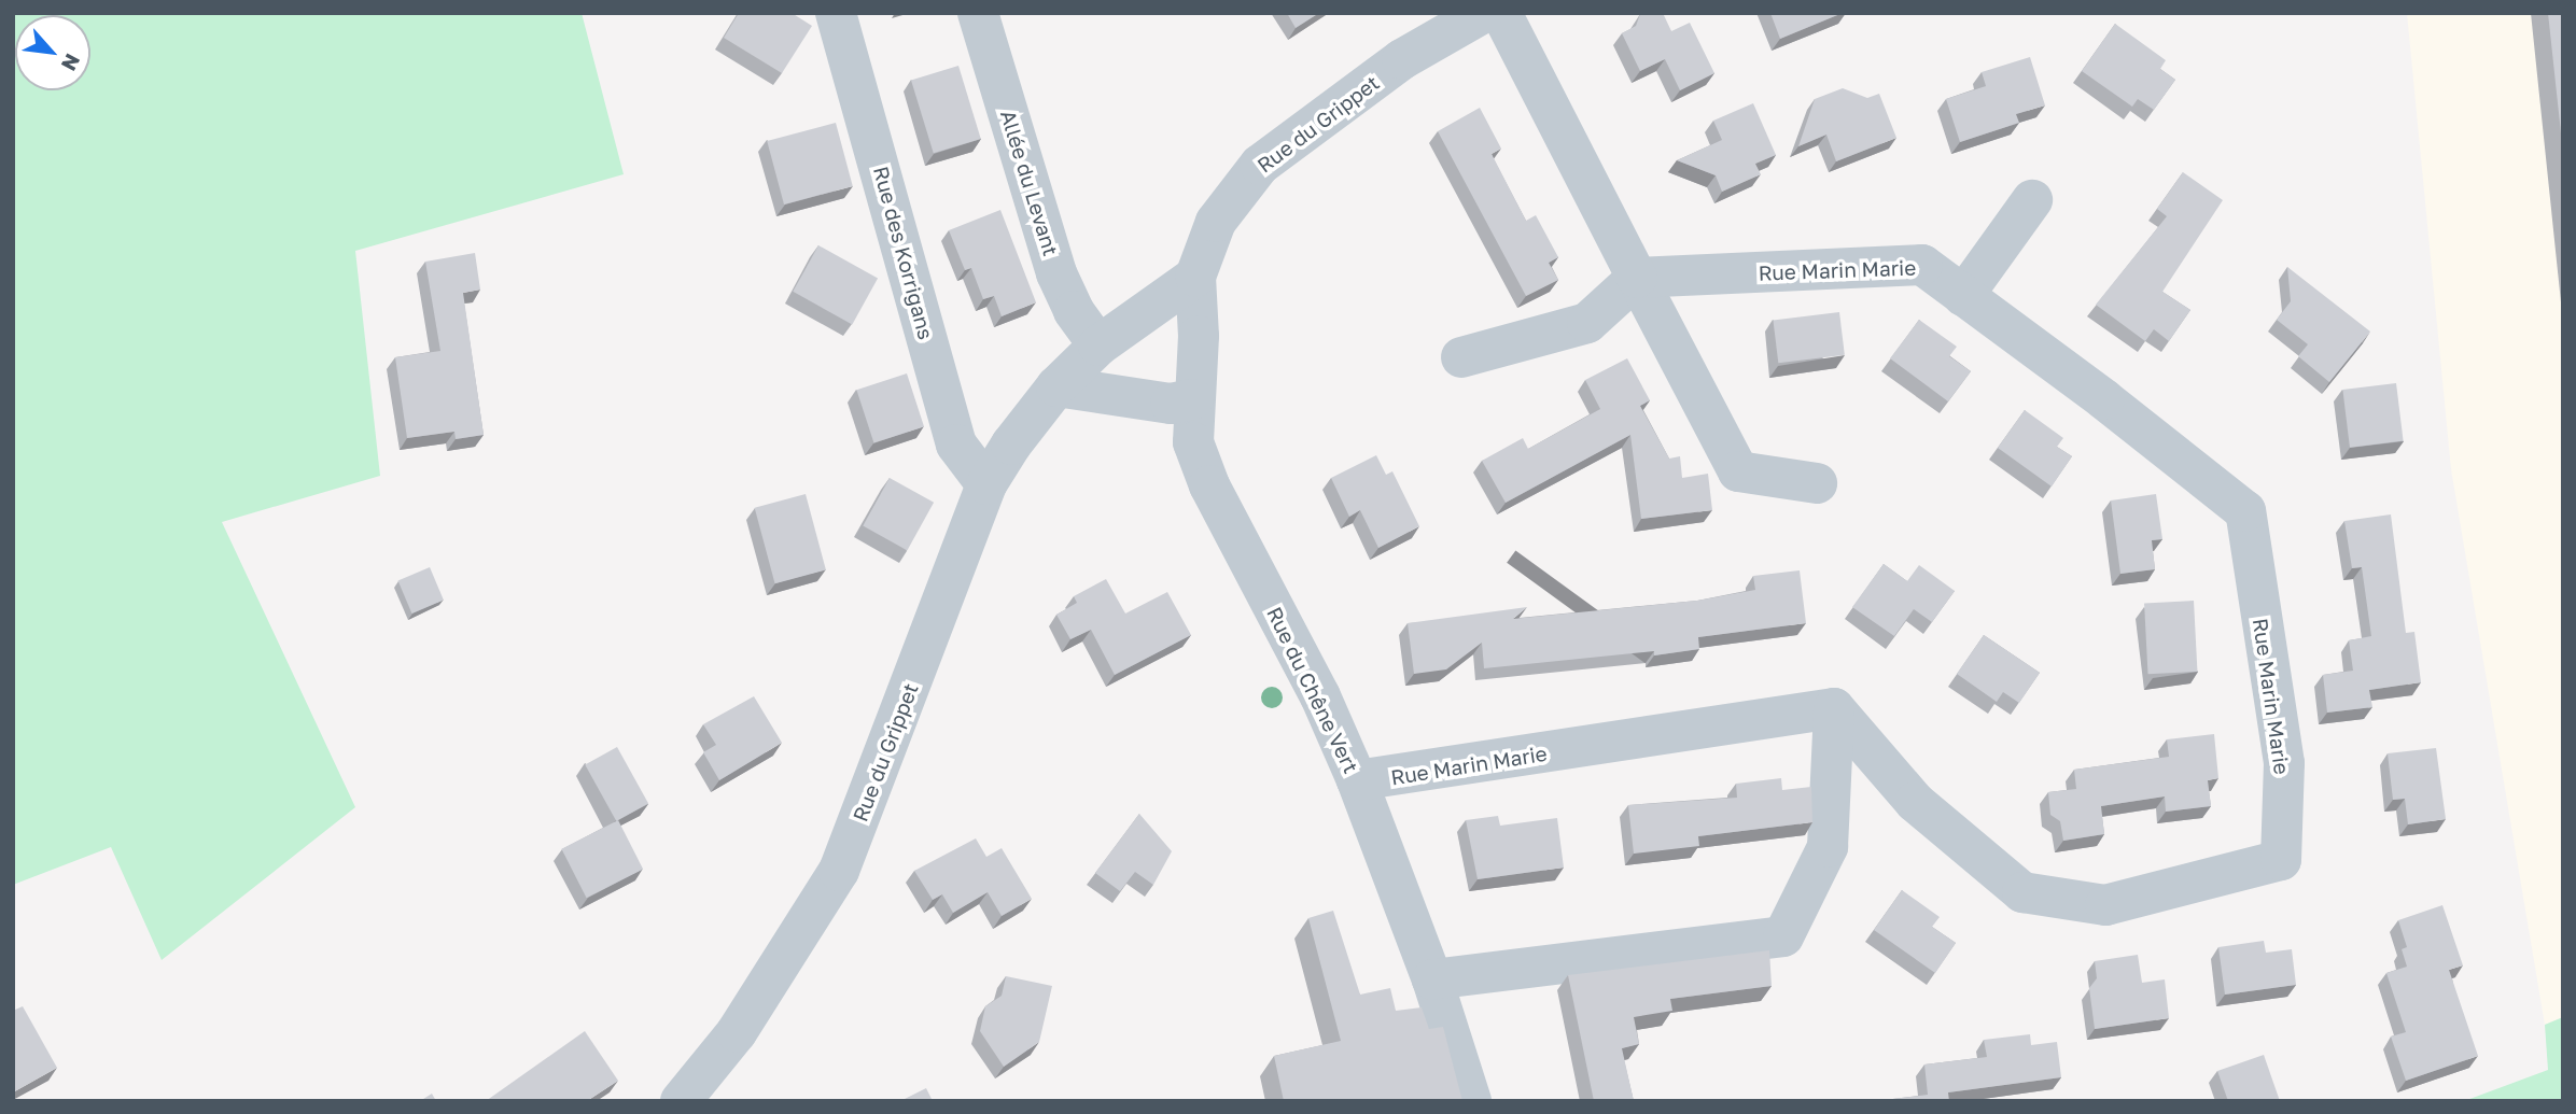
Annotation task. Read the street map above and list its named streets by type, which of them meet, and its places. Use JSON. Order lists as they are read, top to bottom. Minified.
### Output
{"streets":{"street":["Rue du Grippet","Allée du Levant","Rue des Korrigans","Rue Marin Marie","Rue du Chêne Vert"]},"crossings":[["Rue du Grippet","Allée du Levant"],["Rue du Grippet","Rue des Korrigans"],["Rue du Grippet","Rue du Chêne Vert"],["Rue Marin Marie","Rue du Chêne Vert"]],"north":"bottom right"}
